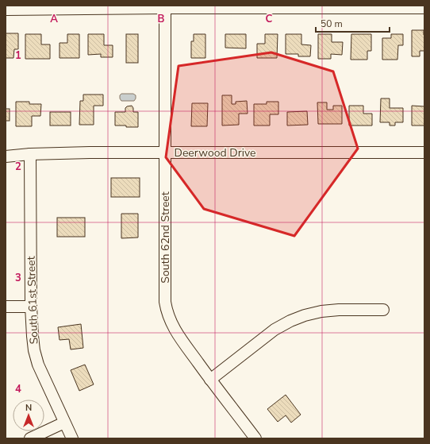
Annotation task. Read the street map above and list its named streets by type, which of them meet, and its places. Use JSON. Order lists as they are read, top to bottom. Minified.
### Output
{"streets":{"street":["Deerwood Drive","South 62nd Street","South 61st Street"]},"crossings":[["Deerwood Drive","South 62nd Street"],["Deerwood Drive","South 61st Street"]],"scale_bar":"50 m","north":"top","grid":{"columns":["A","B","C"],"rows":["1","2","3","4"]}}
